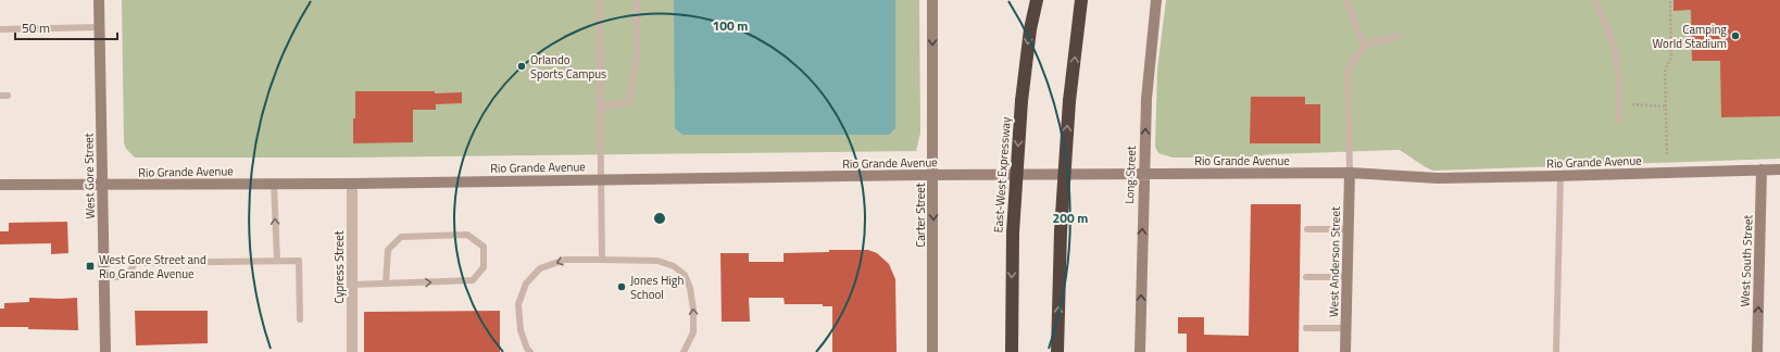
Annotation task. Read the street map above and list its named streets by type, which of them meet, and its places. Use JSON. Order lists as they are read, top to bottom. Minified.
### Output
{"streets":{"highway":["East-West Expressway"],"street":["Rio Grande Avenue","Long Street","West Gore Street","Carter Street","West South Street","West Anderson Street","Cypress Street"]},"crossings":[["Rio Grande Avenue","Long Street"],["Rio Grande Avenue","West Gore Street"],["Rio Grande Avenue","Carter Street"],["Rio Grande Avenue","West South Street"],["Rio Grande Avenue","West Anderson Street"],["Rio Grande Avenue","Cypress Street"]],"one_way":["Long Street","Carter Street","West South Street"],"places":{"other":["Camping World Stadium","Orlando Sports Campus","Jones High School"],"transit":["West Gore Street and Rio Grande Avenue"]},"scale_bar":"50 m","rings":["100 m","200 m"]}
